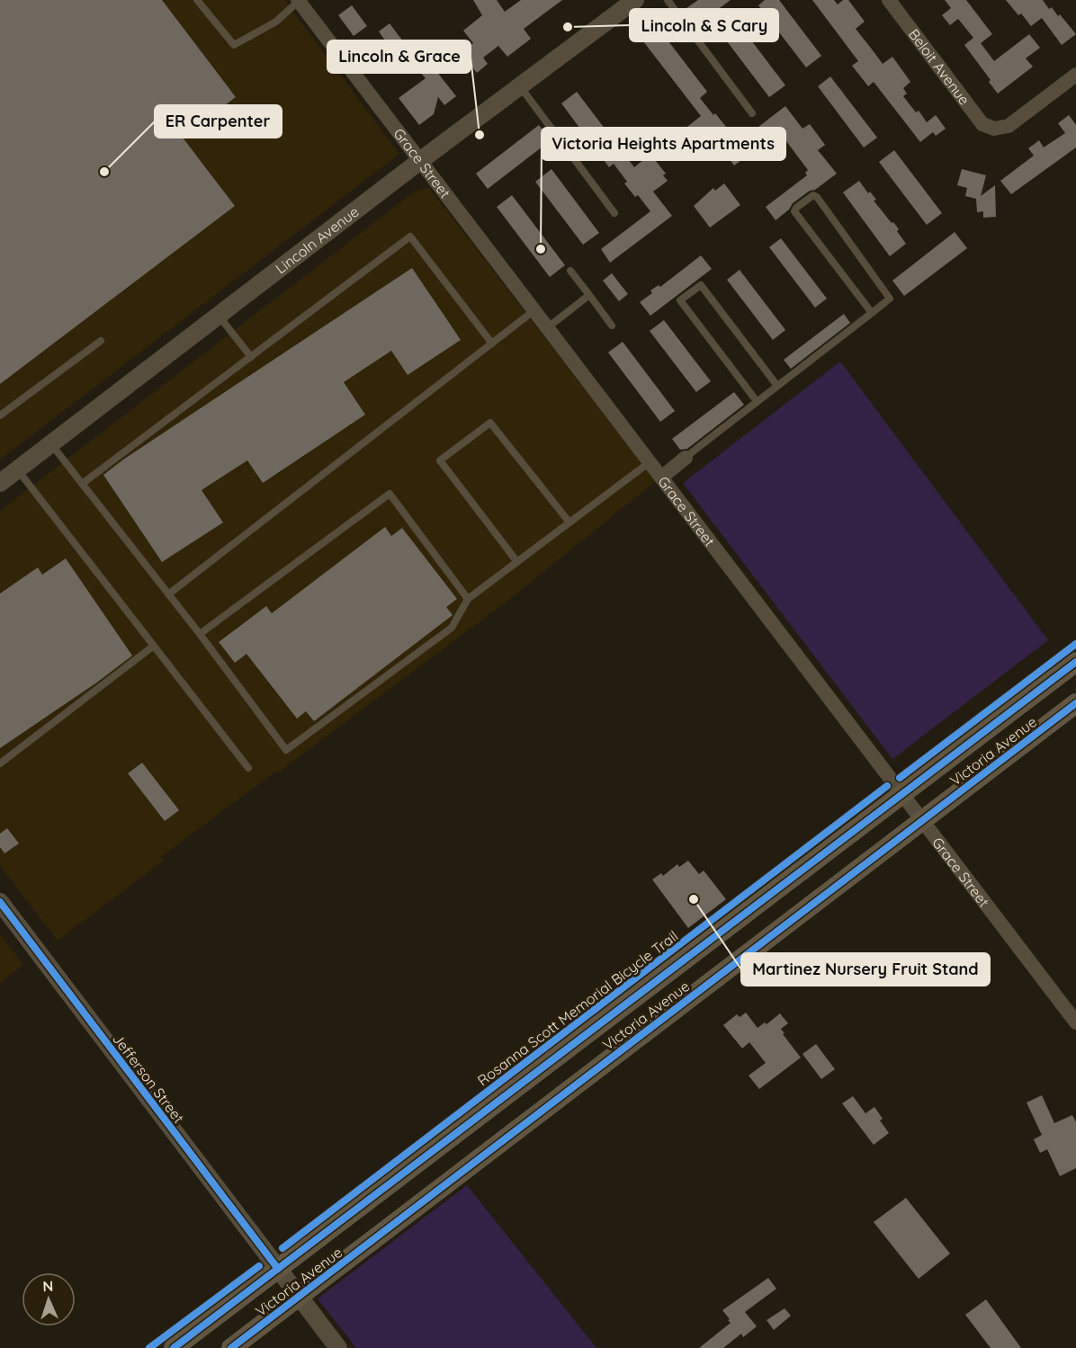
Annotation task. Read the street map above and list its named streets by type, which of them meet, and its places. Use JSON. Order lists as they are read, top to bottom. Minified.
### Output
{"streets":{"main road":["Victoria Avenue"],"street":["Beloit Avenue","Grace Street","Lincoln Avenue","Jefferson Street"],"cycle path":["Rosanna Scott Memorial Bicycle Trail"]},"crossings":[["Grace Street","Lincoln Avenue"],["Grace Street","Victoria Avenue"],["Victoria Avenue","Jefferson Street"]],"places":["Lincoln & S Cary","Lincoln & Grace","ER Carpenter","Victoria Heights Apartments","Martinez Nursery Fruit Stand"],"north":"top"}
